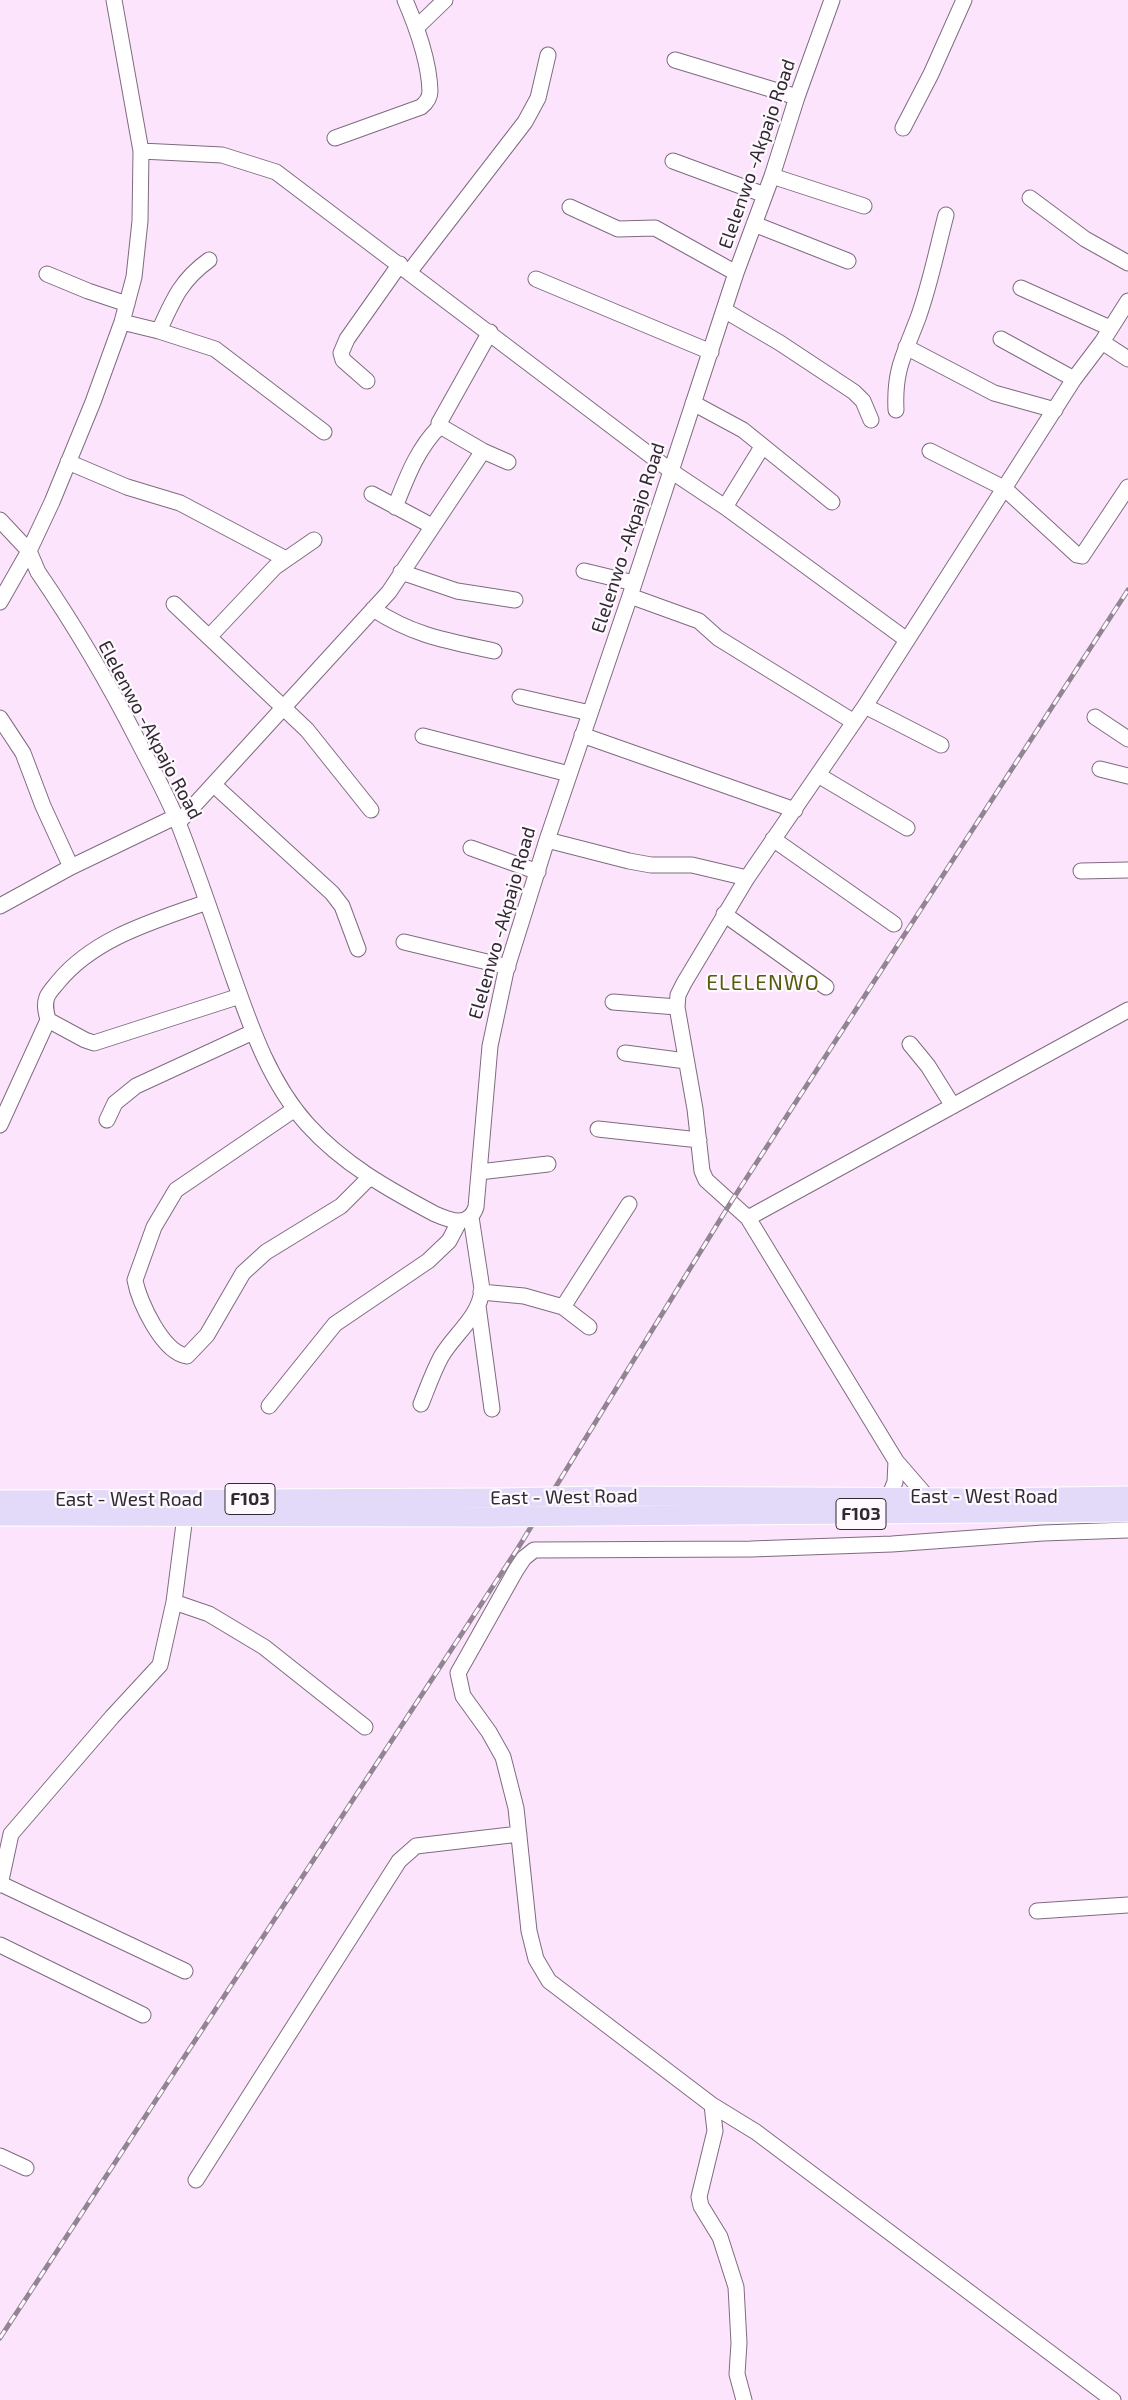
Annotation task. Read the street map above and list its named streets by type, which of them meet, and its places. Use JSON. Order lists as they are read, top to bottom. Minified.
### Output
{"streets":{"main road":["East - West Road","F103"],"street":["Elelenwo -Akpajo Road"]},"districts":["ELELENWO"]}
